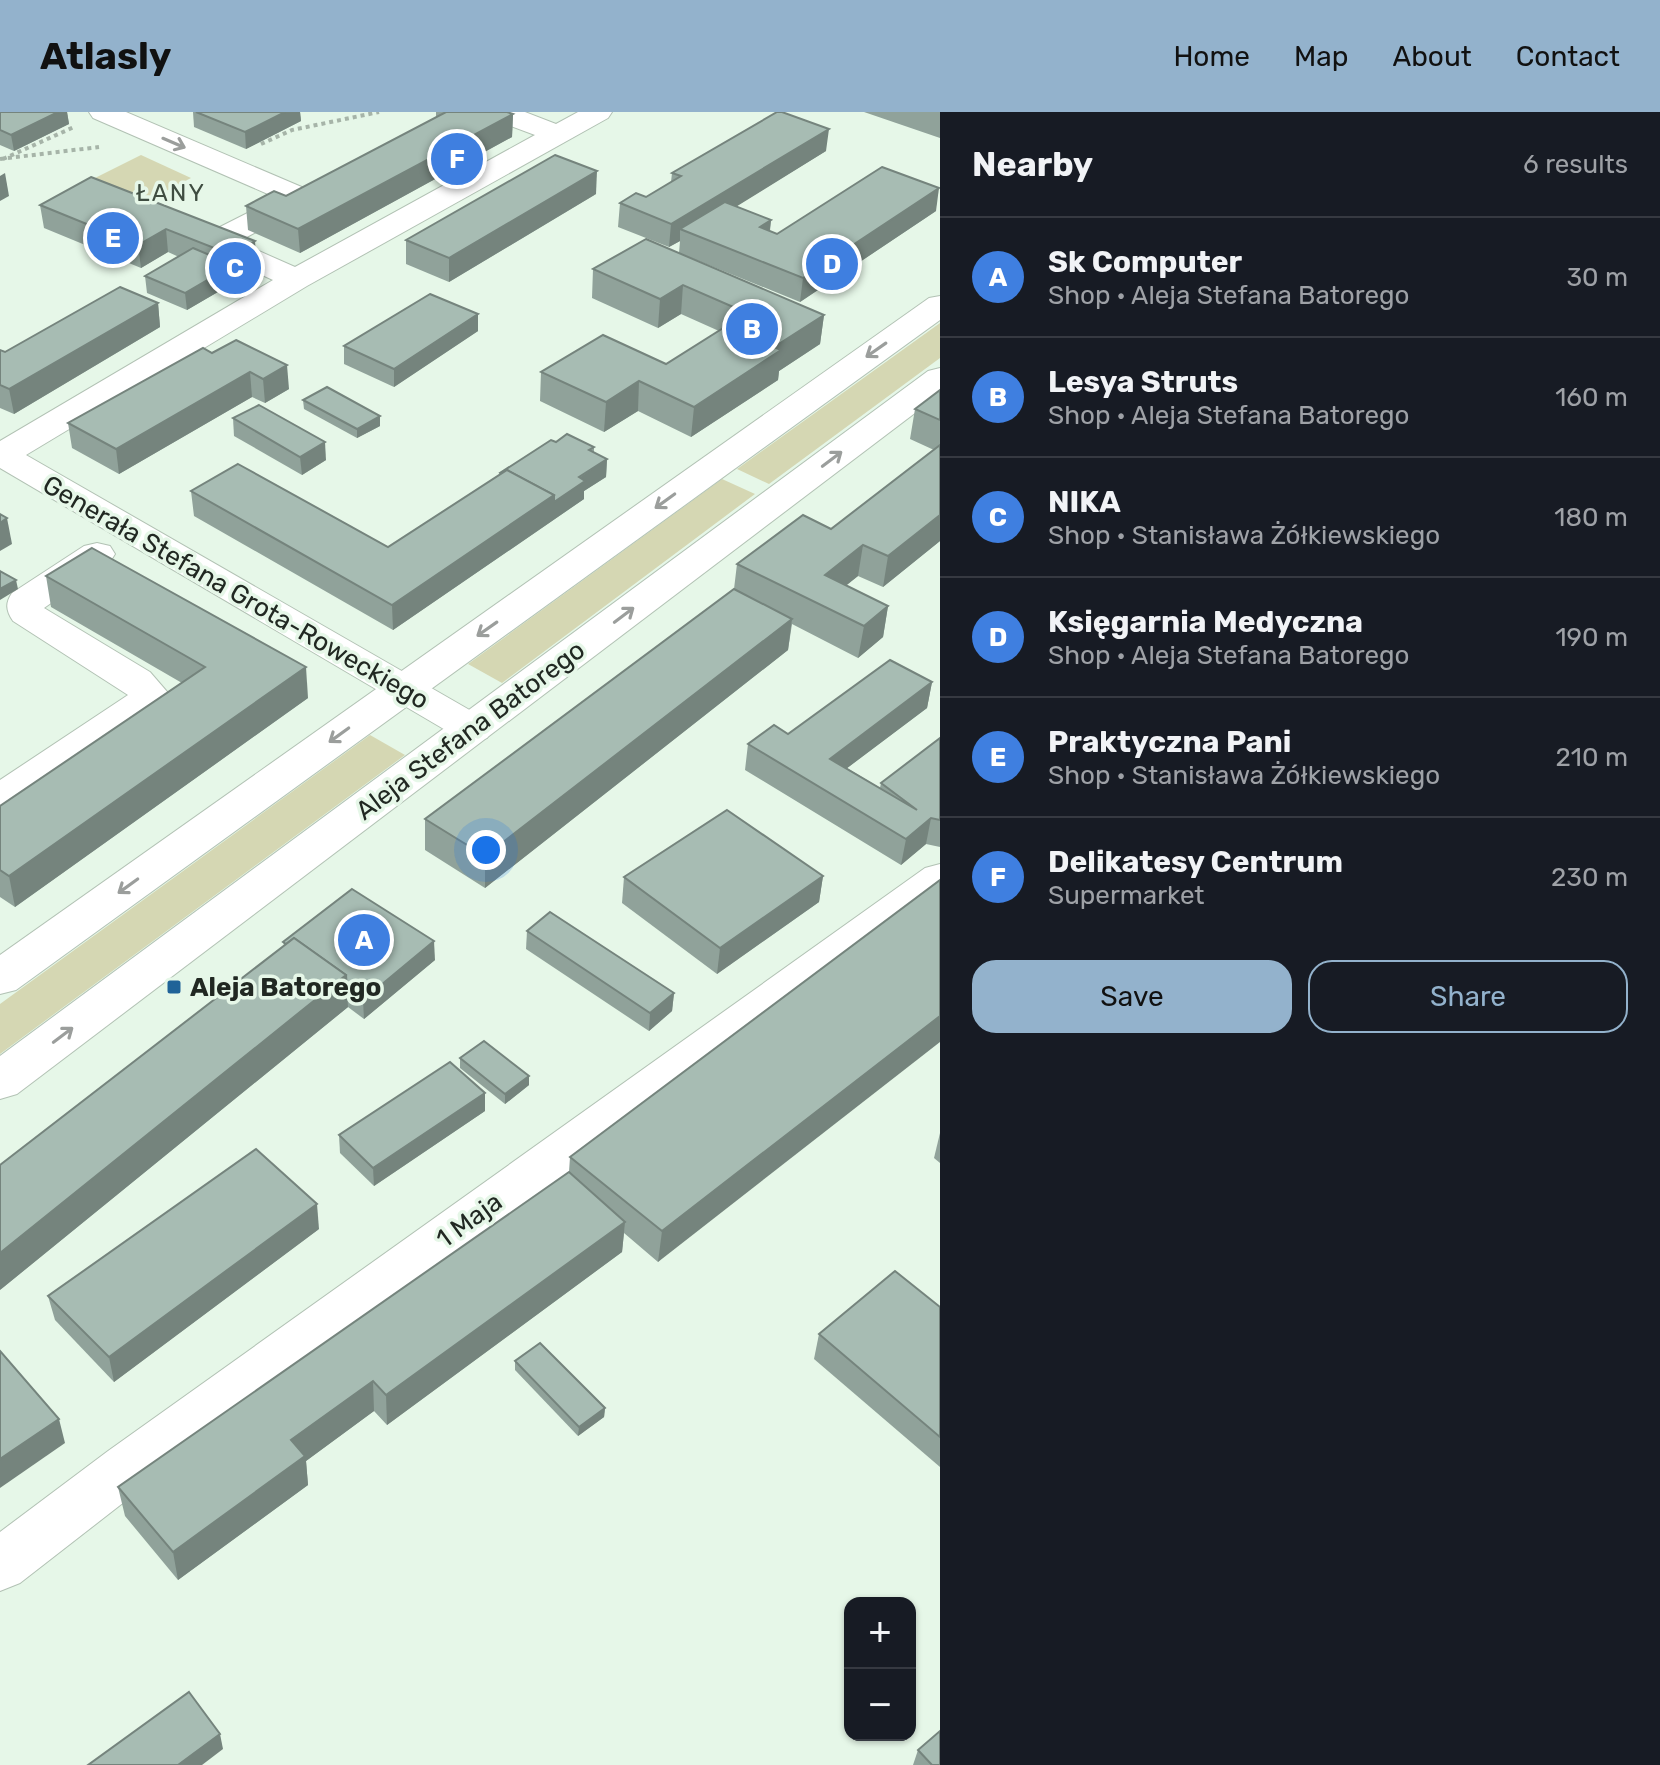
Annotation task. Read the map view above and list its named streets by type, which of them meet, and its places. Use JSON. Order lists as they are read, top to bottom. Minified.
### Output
{"streets":{"street":["Generała Stefana Grota-Roweckiego","Aleja Stefana Batorego","1 Maja"]},"crossings":[["Generała Stefana Grota-Roweckiego","Aleja Stefana Batorego"]],"districts":["ŁANY"],"places":{"transit":["Aleja Batorego"]},"page":{"header":"Atlasly","nav":["Home","Map","About","Contact"],"heading":["Nearby","6 results"],"pins":["F","E","D","C","B","A"],"list":[{"mark":"A","name":"Sk Computer","note":"Shop · Aleja Stefana Batorego","value":"30 m"},{"mark":"B","name":"Lesya Struts","note":"Shop · Aleja Stefana Batorego","value":"160 m"},{"mark":"C","name":"NIKA","note":"Shop · Stanisława Żółkiewskiego","value":"180 m"},{"mark":"D","name":"Księgarnia Medyczna","note":"Shop · Aleja Stefana Batorego","value":"190 m"},{"mark":"E","name":"Praktyczna Pani","note":"Shop · Stanisława Żółkiewskiego","value":"210 m"},{"mark":"F","name":"Delikatesy Centrum","note":"Supermarket","value":"230 m"}],"buttons":["Save","Share"],"map_buttons":["+","−"]}}
